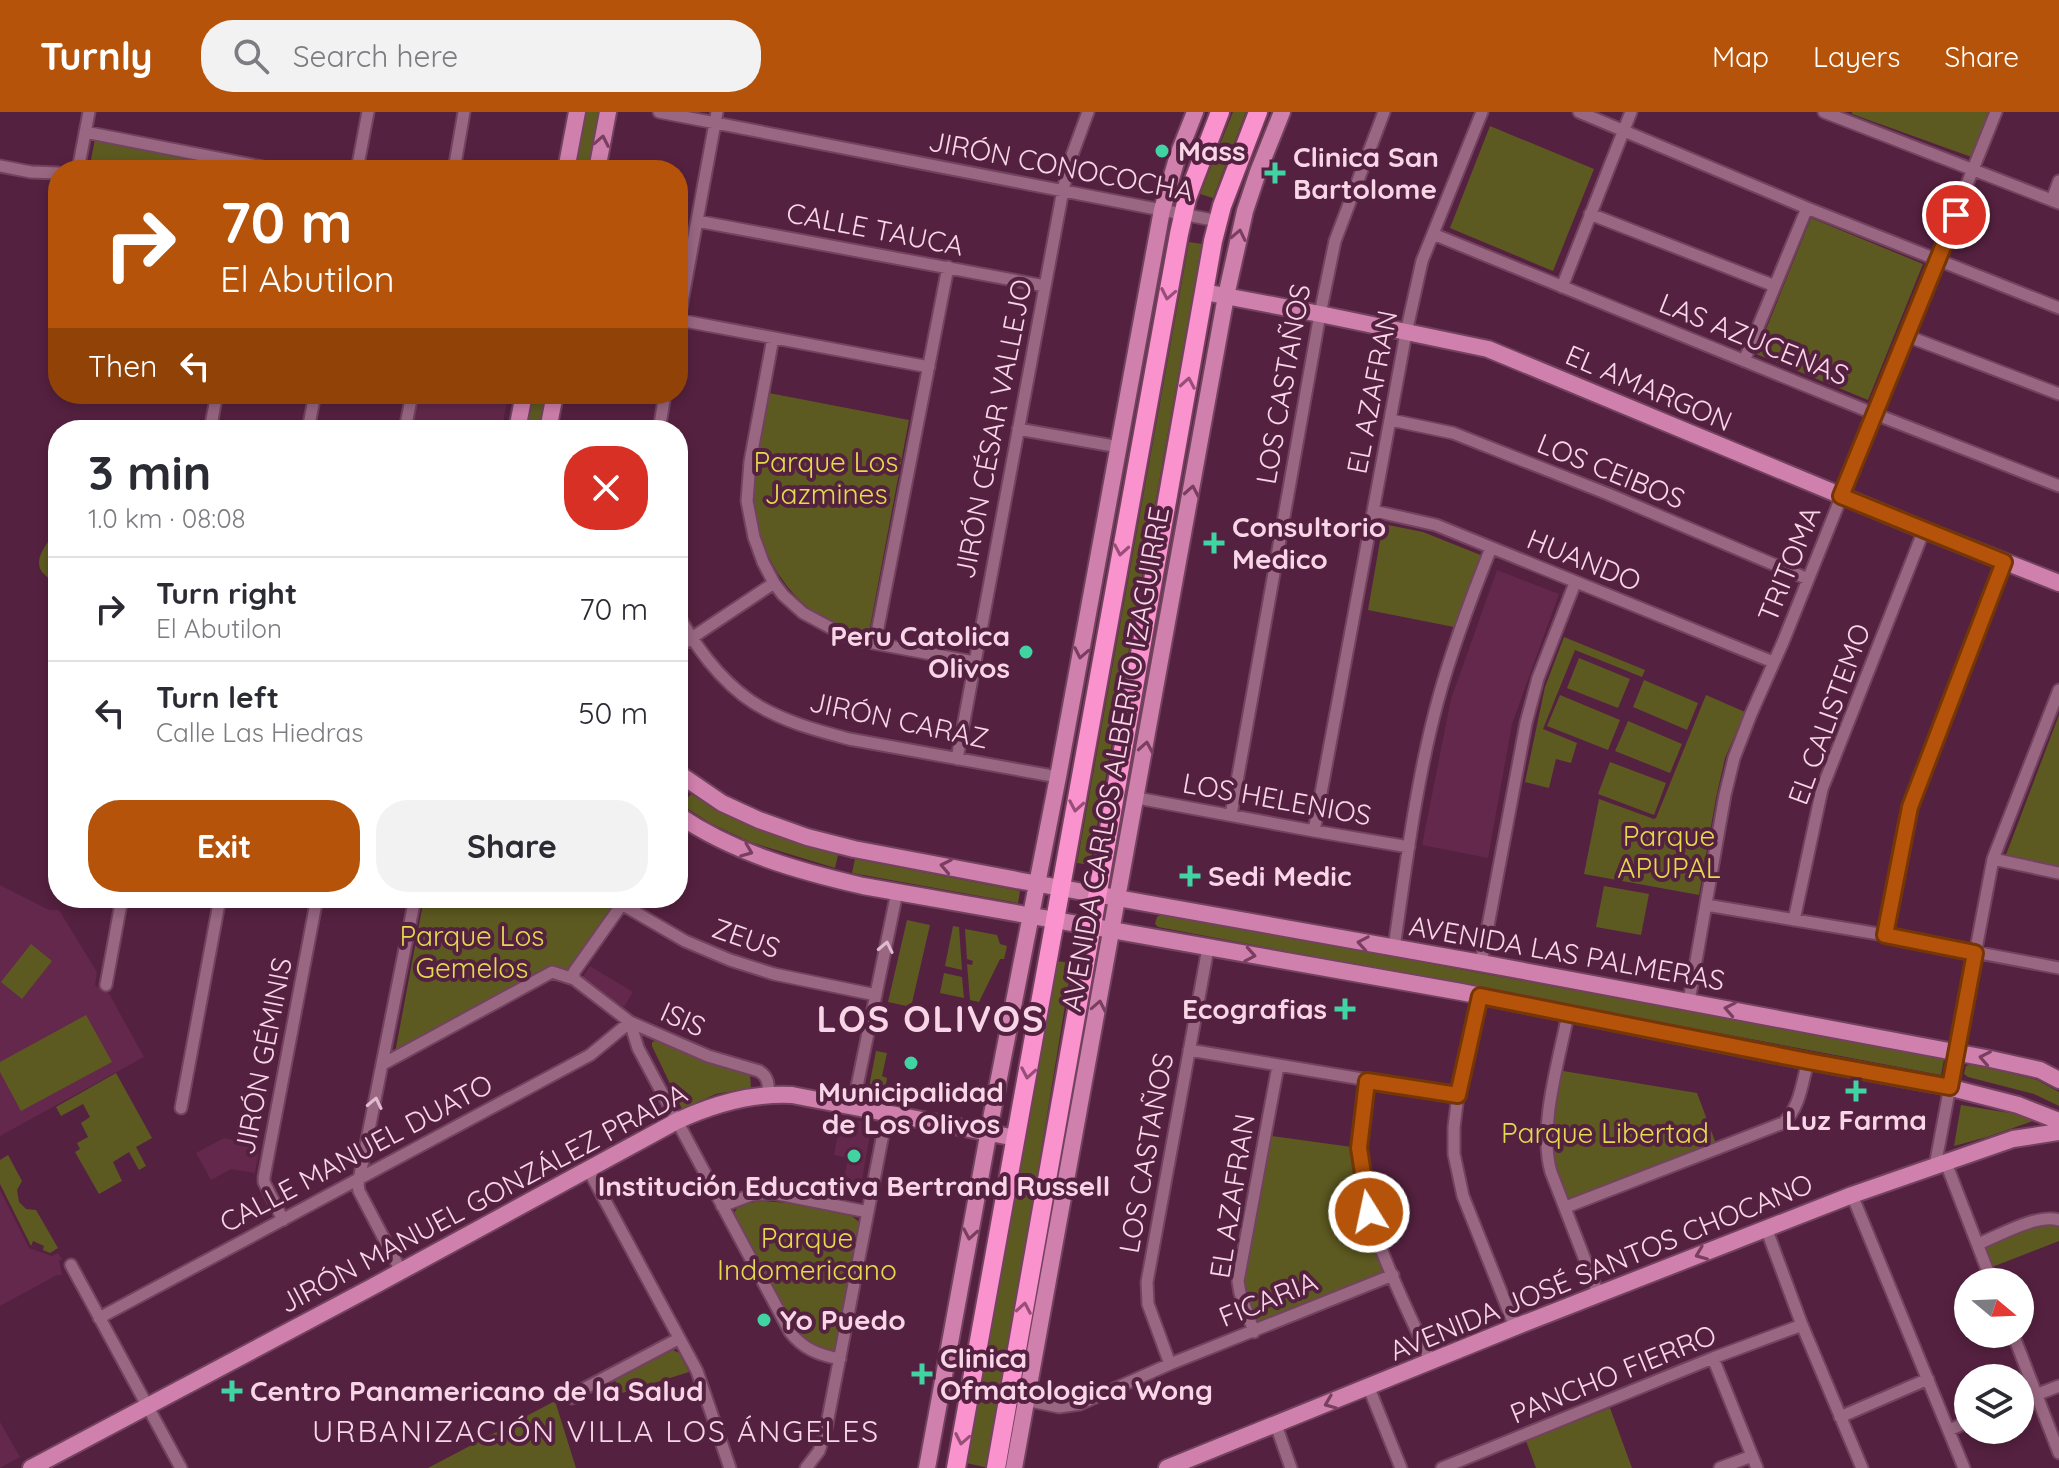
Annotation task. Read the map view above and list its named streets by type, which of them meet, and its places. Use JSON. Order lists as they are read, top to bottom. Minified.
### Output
{"streets":{"main road":["AVENIDA CARLOS ALBERTO IZAGUIRRE"],"street":["JIRÓN CONOCOCHA","CALLE TAUCA","LAS AZUCENAS","LOS CASTAÑOS","EL AMARGON","EL AZAFRAN","JIRÓN CÉSAR VALLEJO","LOS CEIBOS","HUANDO","TRITOMA","EL CALISTEMO","JIRÓN CARAZ","LOS HELENIOS","ZEUS","AVENIDA LAS PALMERAS","ISIS","JIRÓN GÉMINIS","CALLE MANUEL DUATO","JIRÓN MANUEL GONZÁLEZ PRADA","AVENIDA JOSÉ SANTOS CHOCANO","FICARIA","PANCHO FIERRO"]},"crossings":[["JIRÓN CONOCOCHA","JIRÓN CÉSAR VALLEJO"],["JIRÓN CONOCOCHA","AVENIDA CARLOS ALBERTO IZAGUIRRE"],["CALLE TAUCA","JIRÓN CÉSAR VALLEJO"],["LAS AZUCENAS","EL AZAFRAN"],["LAS AZUCENAS","TRITOMA"],["LOS CASTAÑOS","EL AMARGON"],["LOS CASTAÑOS","LOS HELENIOS"],["LOS CASTAÑOS","AVENIDA LAS PALMERAS"],["LOS CASTAÑOS","FICARIA"],["EL AMARGON","EL AZAFRAN"],["EL AMARGON","TRITOMA"],["EL AMARGON","EL CALISTEMO"],["EL AMARGON","AVENIDA CARLOS ALBERTO IZAGUIRRE"],["EL AZAFRAN","LOS CEIBOS"],["EL AZAFRAN","HUANDO"],["EL AZAFRAN","LOS HELENIOS"],["EL AZAFRAN","FICARIA"],["JIRÓN CÉSAR VALLEJO","JIRÓN CARAZ"],["LOS CEIBOS","TRITOMA"],["HUANDO","TRITOMA"],["TRITOMA","AVENIDA LAS PALMERAS"],["JIRÓN CARAZ","AVENIDA CARLOS ALBERTO IZAGUIRRE"],["AVENIDA CARLOS ALBERTO IZAGUIRRE","LOS HELENIOS"],["AVENIDA CARLOS ALBERTO IZAGUIRRE","AVENIDA LAS PALMERAS"],["AVENIDA CARLOS ALBERTO IZAGUIRRE","JIRÓN MANUEL GONZÁLEZ PRADA"],["AVENIDA CARLOS ALBERTO IZAGUIRRE","FICARIA"],["ISIS","CALLE MANUEL DUATO"],["ISIS","JIRÓN MANUEL GONZÁLEZ PRADA"],["JIRÓN GÉMINIS","CALLE MANUEL DUATO"]],"districts":["LOS OLIVOS","URBANIZACIÓN VILLA LOS ÁNGELES"],"parks":["Parque Los Jazmines","Parque APUPAL","Parque Los Gemelos","Parque Libertad","Parque Indomericano"],"places":{"other":["Mass","Peru Catolica Olivos","Municipalidad de Los Olivos","Institución Educativa Bertrand Russell","Yo Puedo"],"health":["Clinica San Bartolome","Consultorio Medico","Sedi Medic","Ecografias","Luz Farma","Clinica Ofmatologica Wong","Centro Panamericano de la Salud"]},"north":"right","page":{"header":"Turnly","search":"Search here","nav":["Map","Layers","Share"],"turn":["70 m","El Abutilon"],"then":"Then","heading":["3 min","1.0 km · 08:08"],"list":[{"name":"Turn right","note":"El Abutilon","value":"70 m"},{"name":"Turn left","note":"Calle Las Hiedras","value":"50 m"}],"buttons":["Exit","Share"]}}
